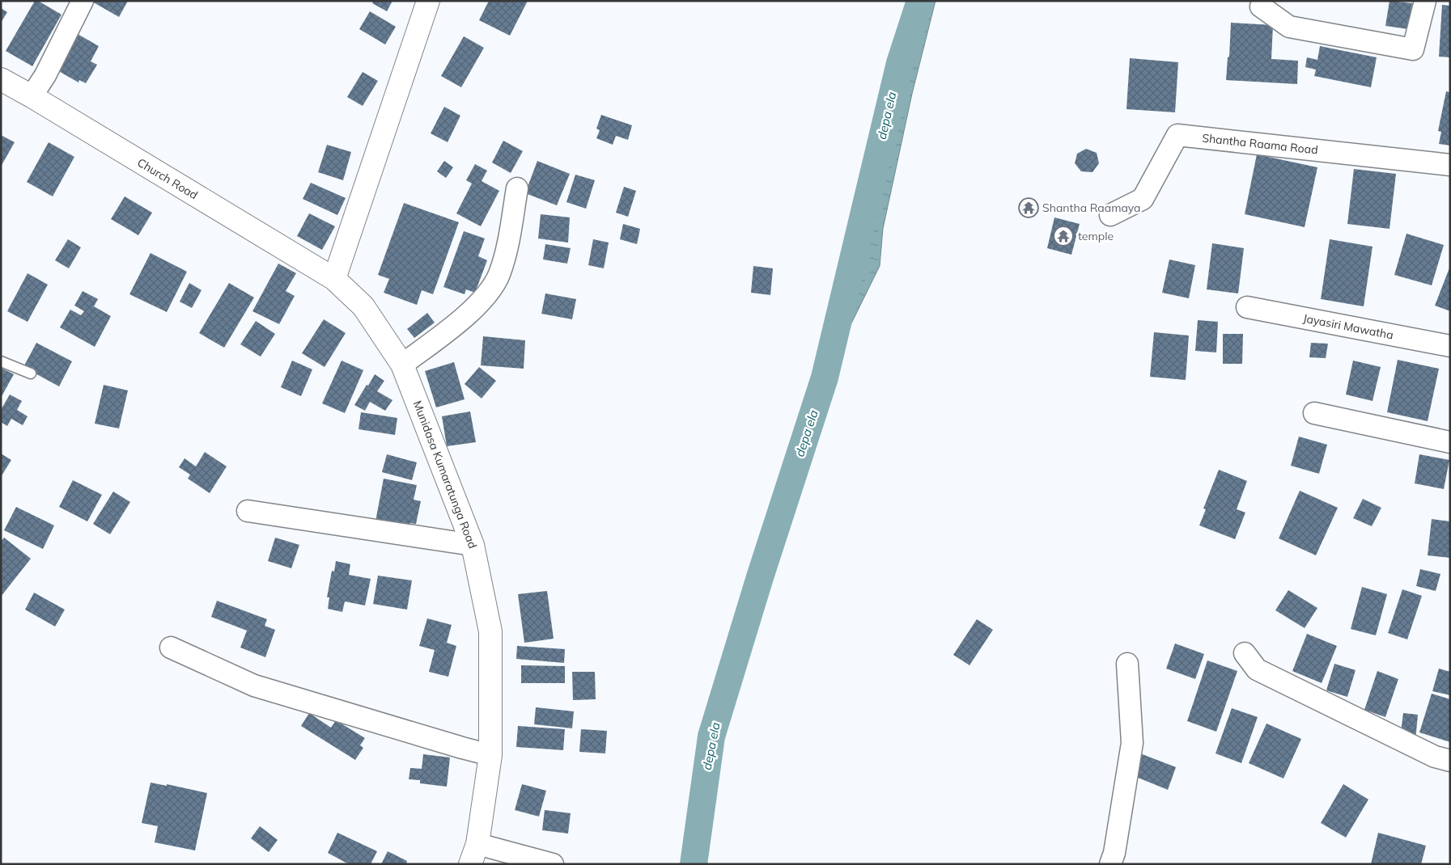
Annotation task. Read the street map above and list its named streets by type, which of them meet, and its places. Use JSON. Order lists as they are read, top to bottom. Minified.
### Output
{"streets":{"street":["Shantha Raama Road","Church Road","Jayasiri Mawatha","Munidasa Kumaratunga Road"]},"crossings":[["Church Road","Munidasa Kumaratunga Road"]],"water":["depa ela"],"places":{"temple":["Shantha Raamaya","temple"]}}
